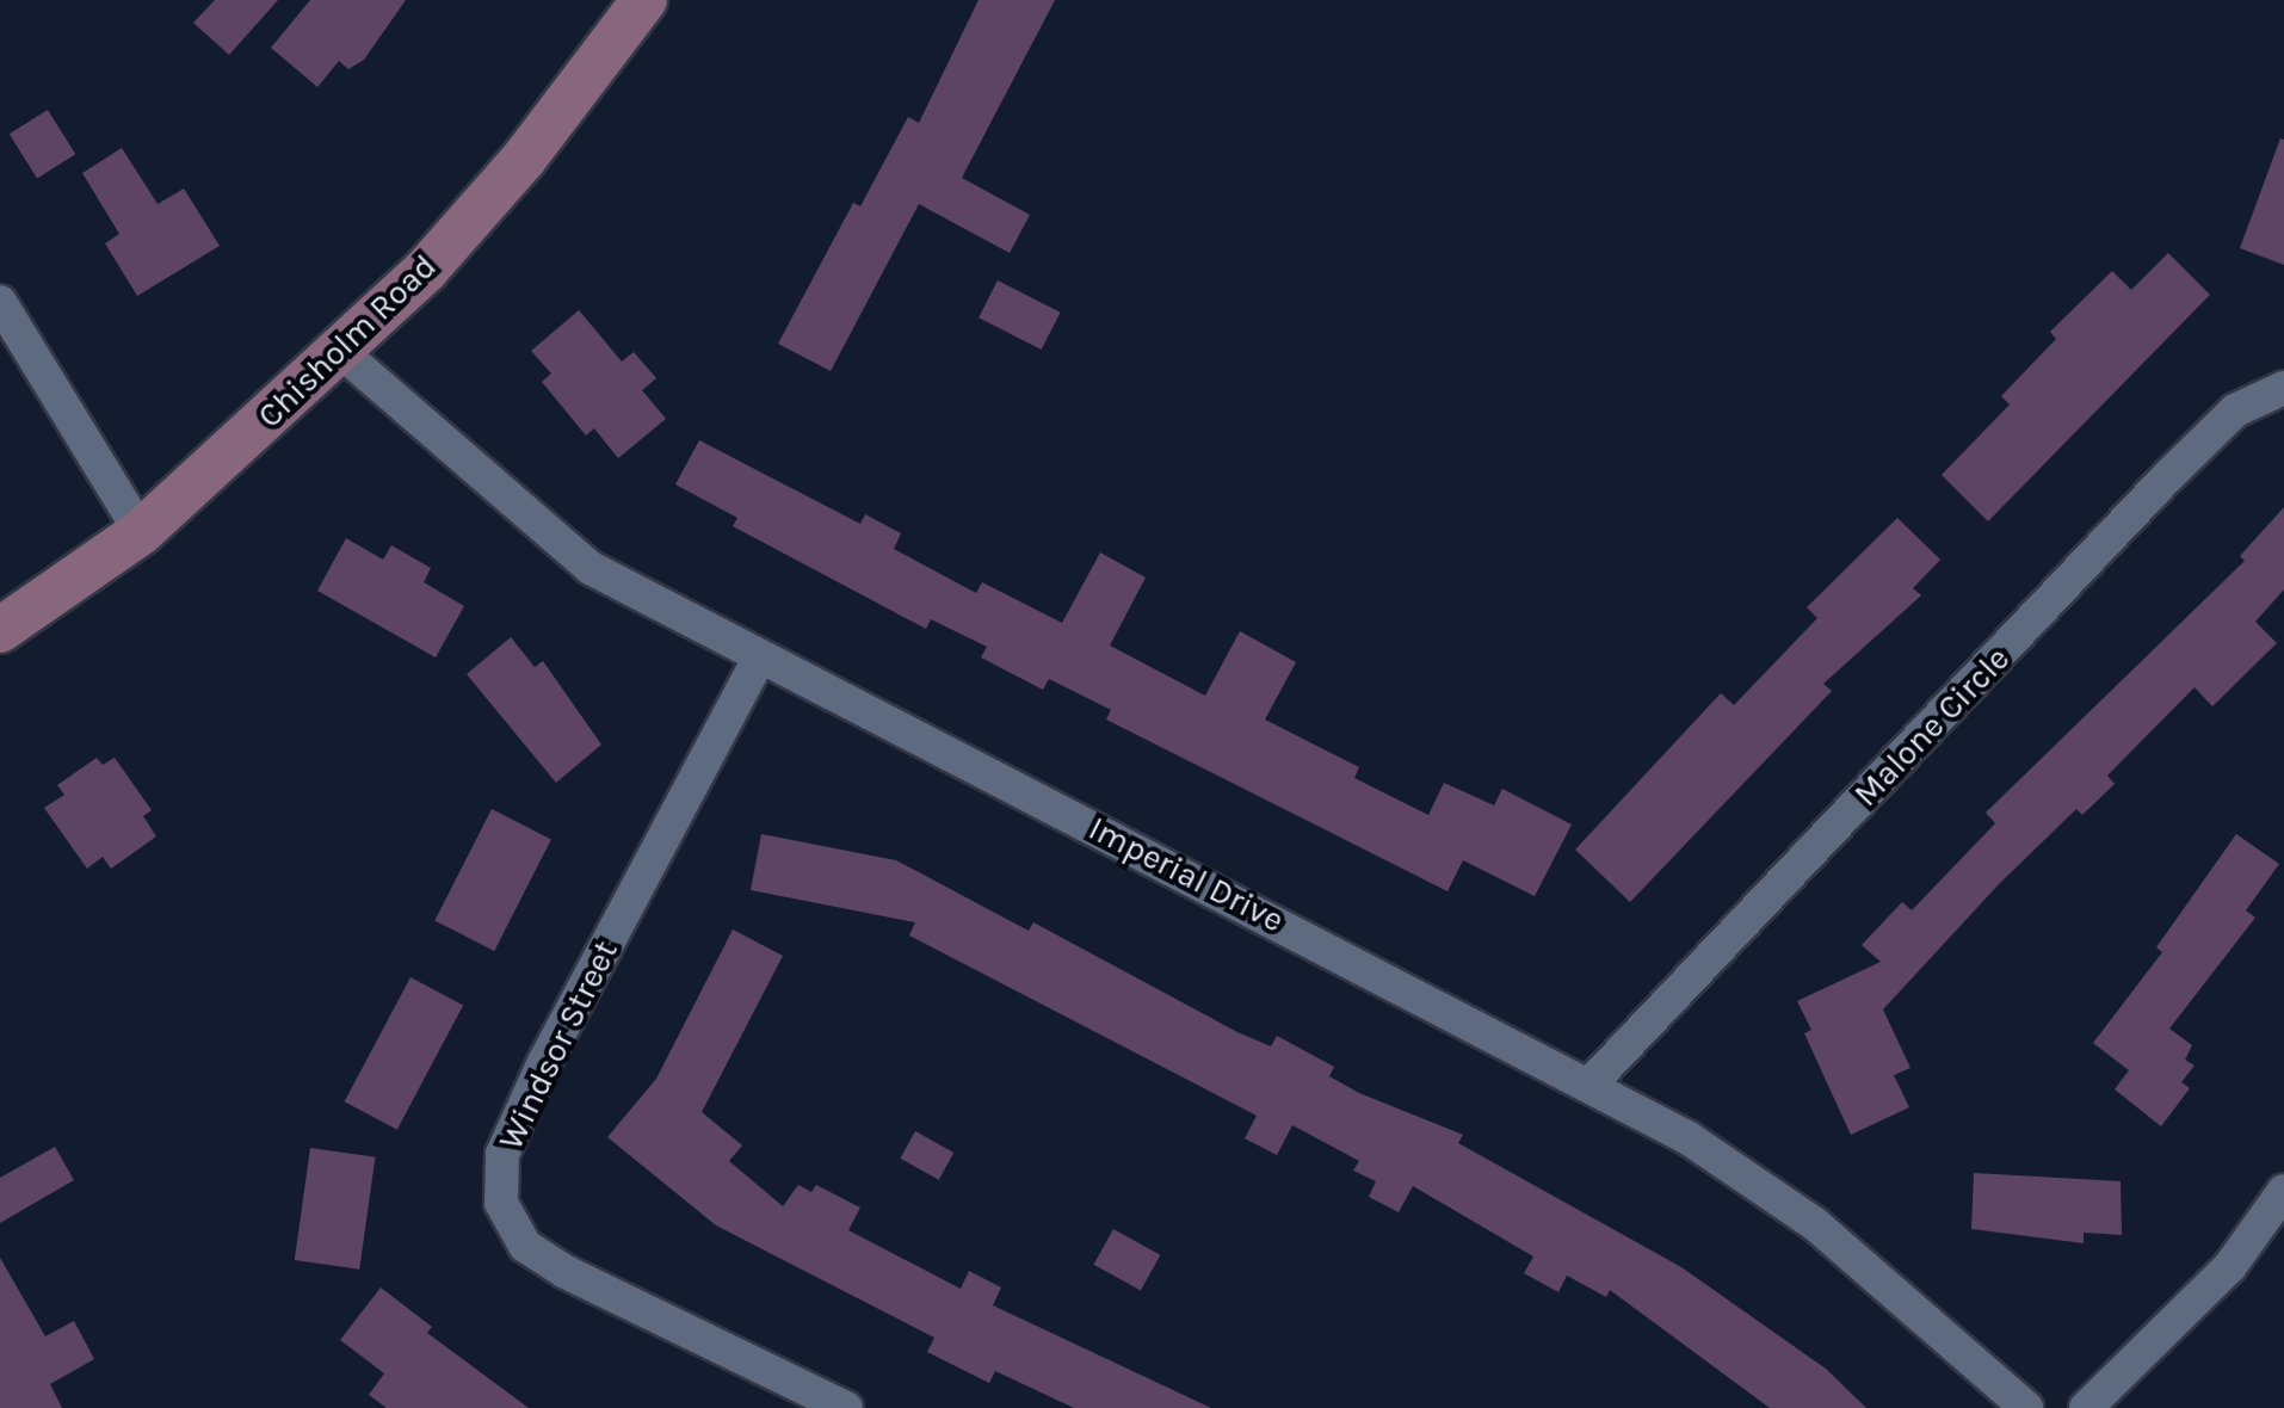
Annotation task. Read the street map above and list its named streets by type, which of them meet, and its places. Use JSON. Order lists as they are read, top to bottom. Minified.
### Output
{"streets":{"main road":["Chisholm Road"],"street":["Malone Circle","Imperial Drive","Windsor Street"]},"crossings":[["Chisholm Road","Imperial Drive"],["Malone Circle","Imperial Drive"],["Imperial Drive","Windsor Street"]]}
